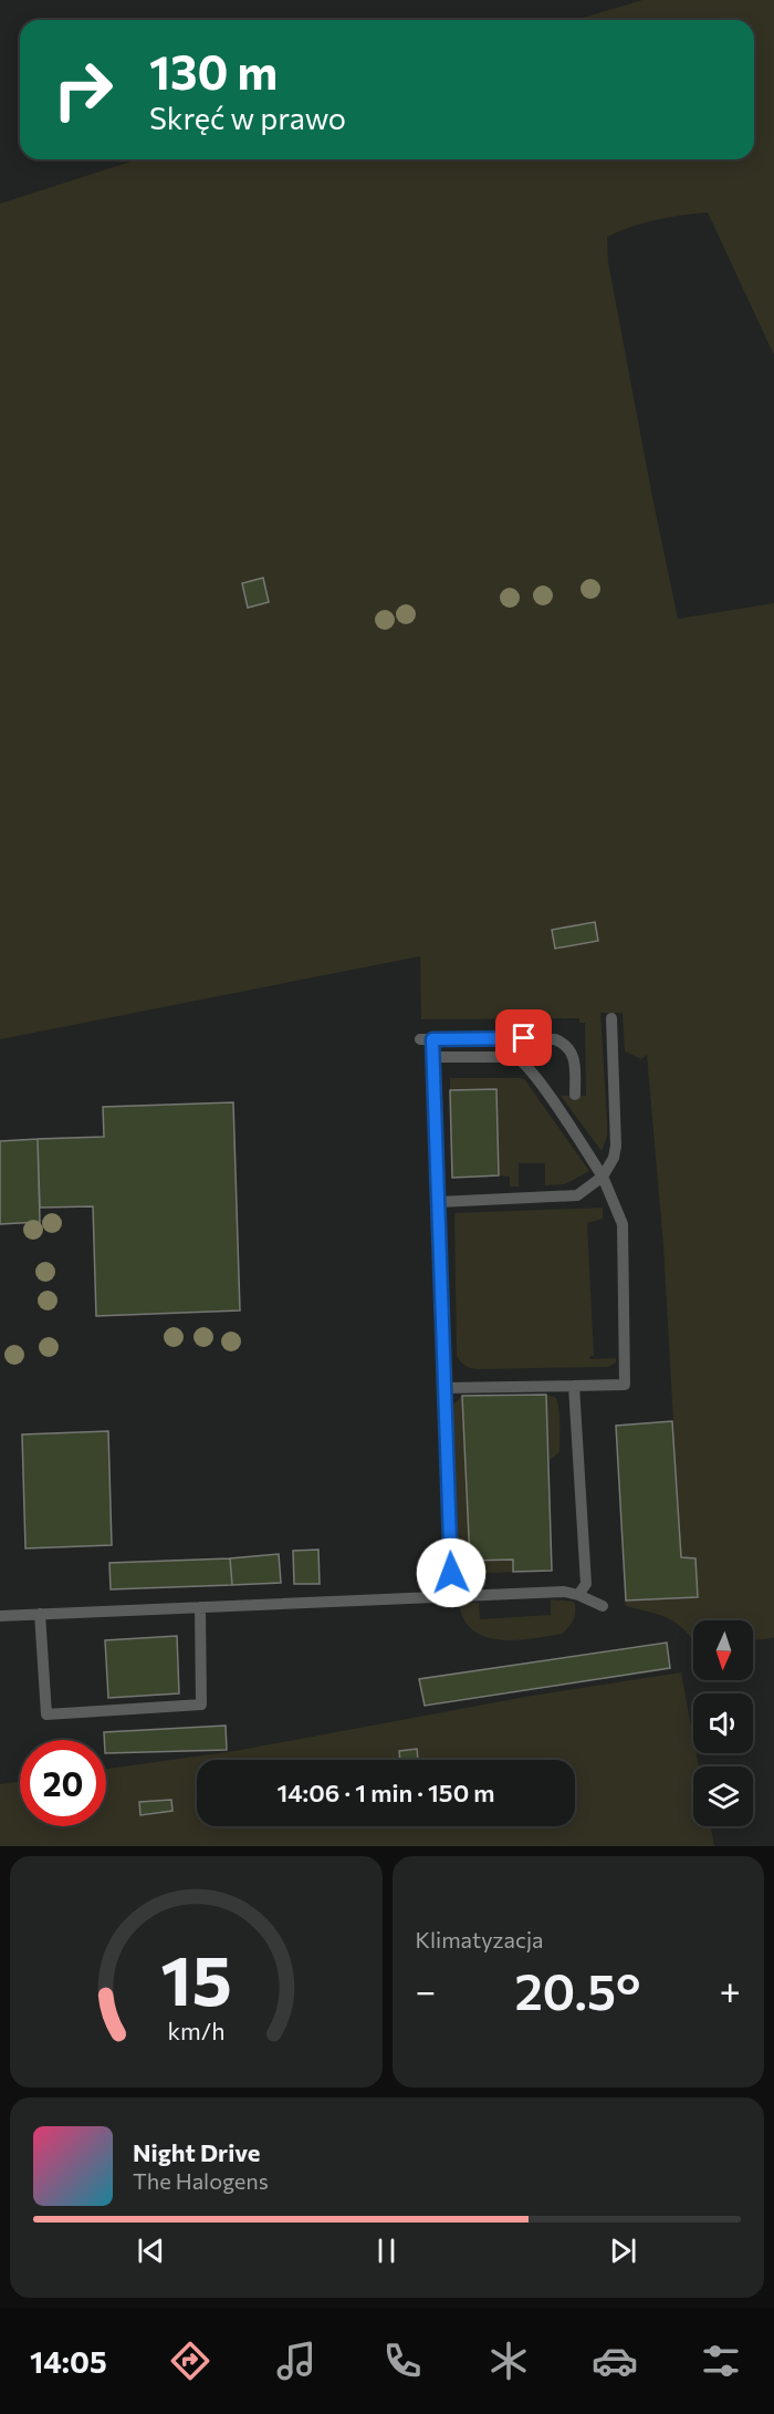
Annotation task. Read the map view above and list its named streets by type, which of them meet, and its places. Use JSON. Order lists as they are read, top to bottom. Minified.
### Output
{"north":"bottom","page":{"turn":["130 m","Skręć w prawo"],"limit":"20","trip":"14:06 · 1 min · 150 m","tile":"Klimatyzacja","heat":["−","20.5°","+"],"song":["Night Drive","The Halogens"],"tabs":"14:05","gauge":["15","km/h"]}}
